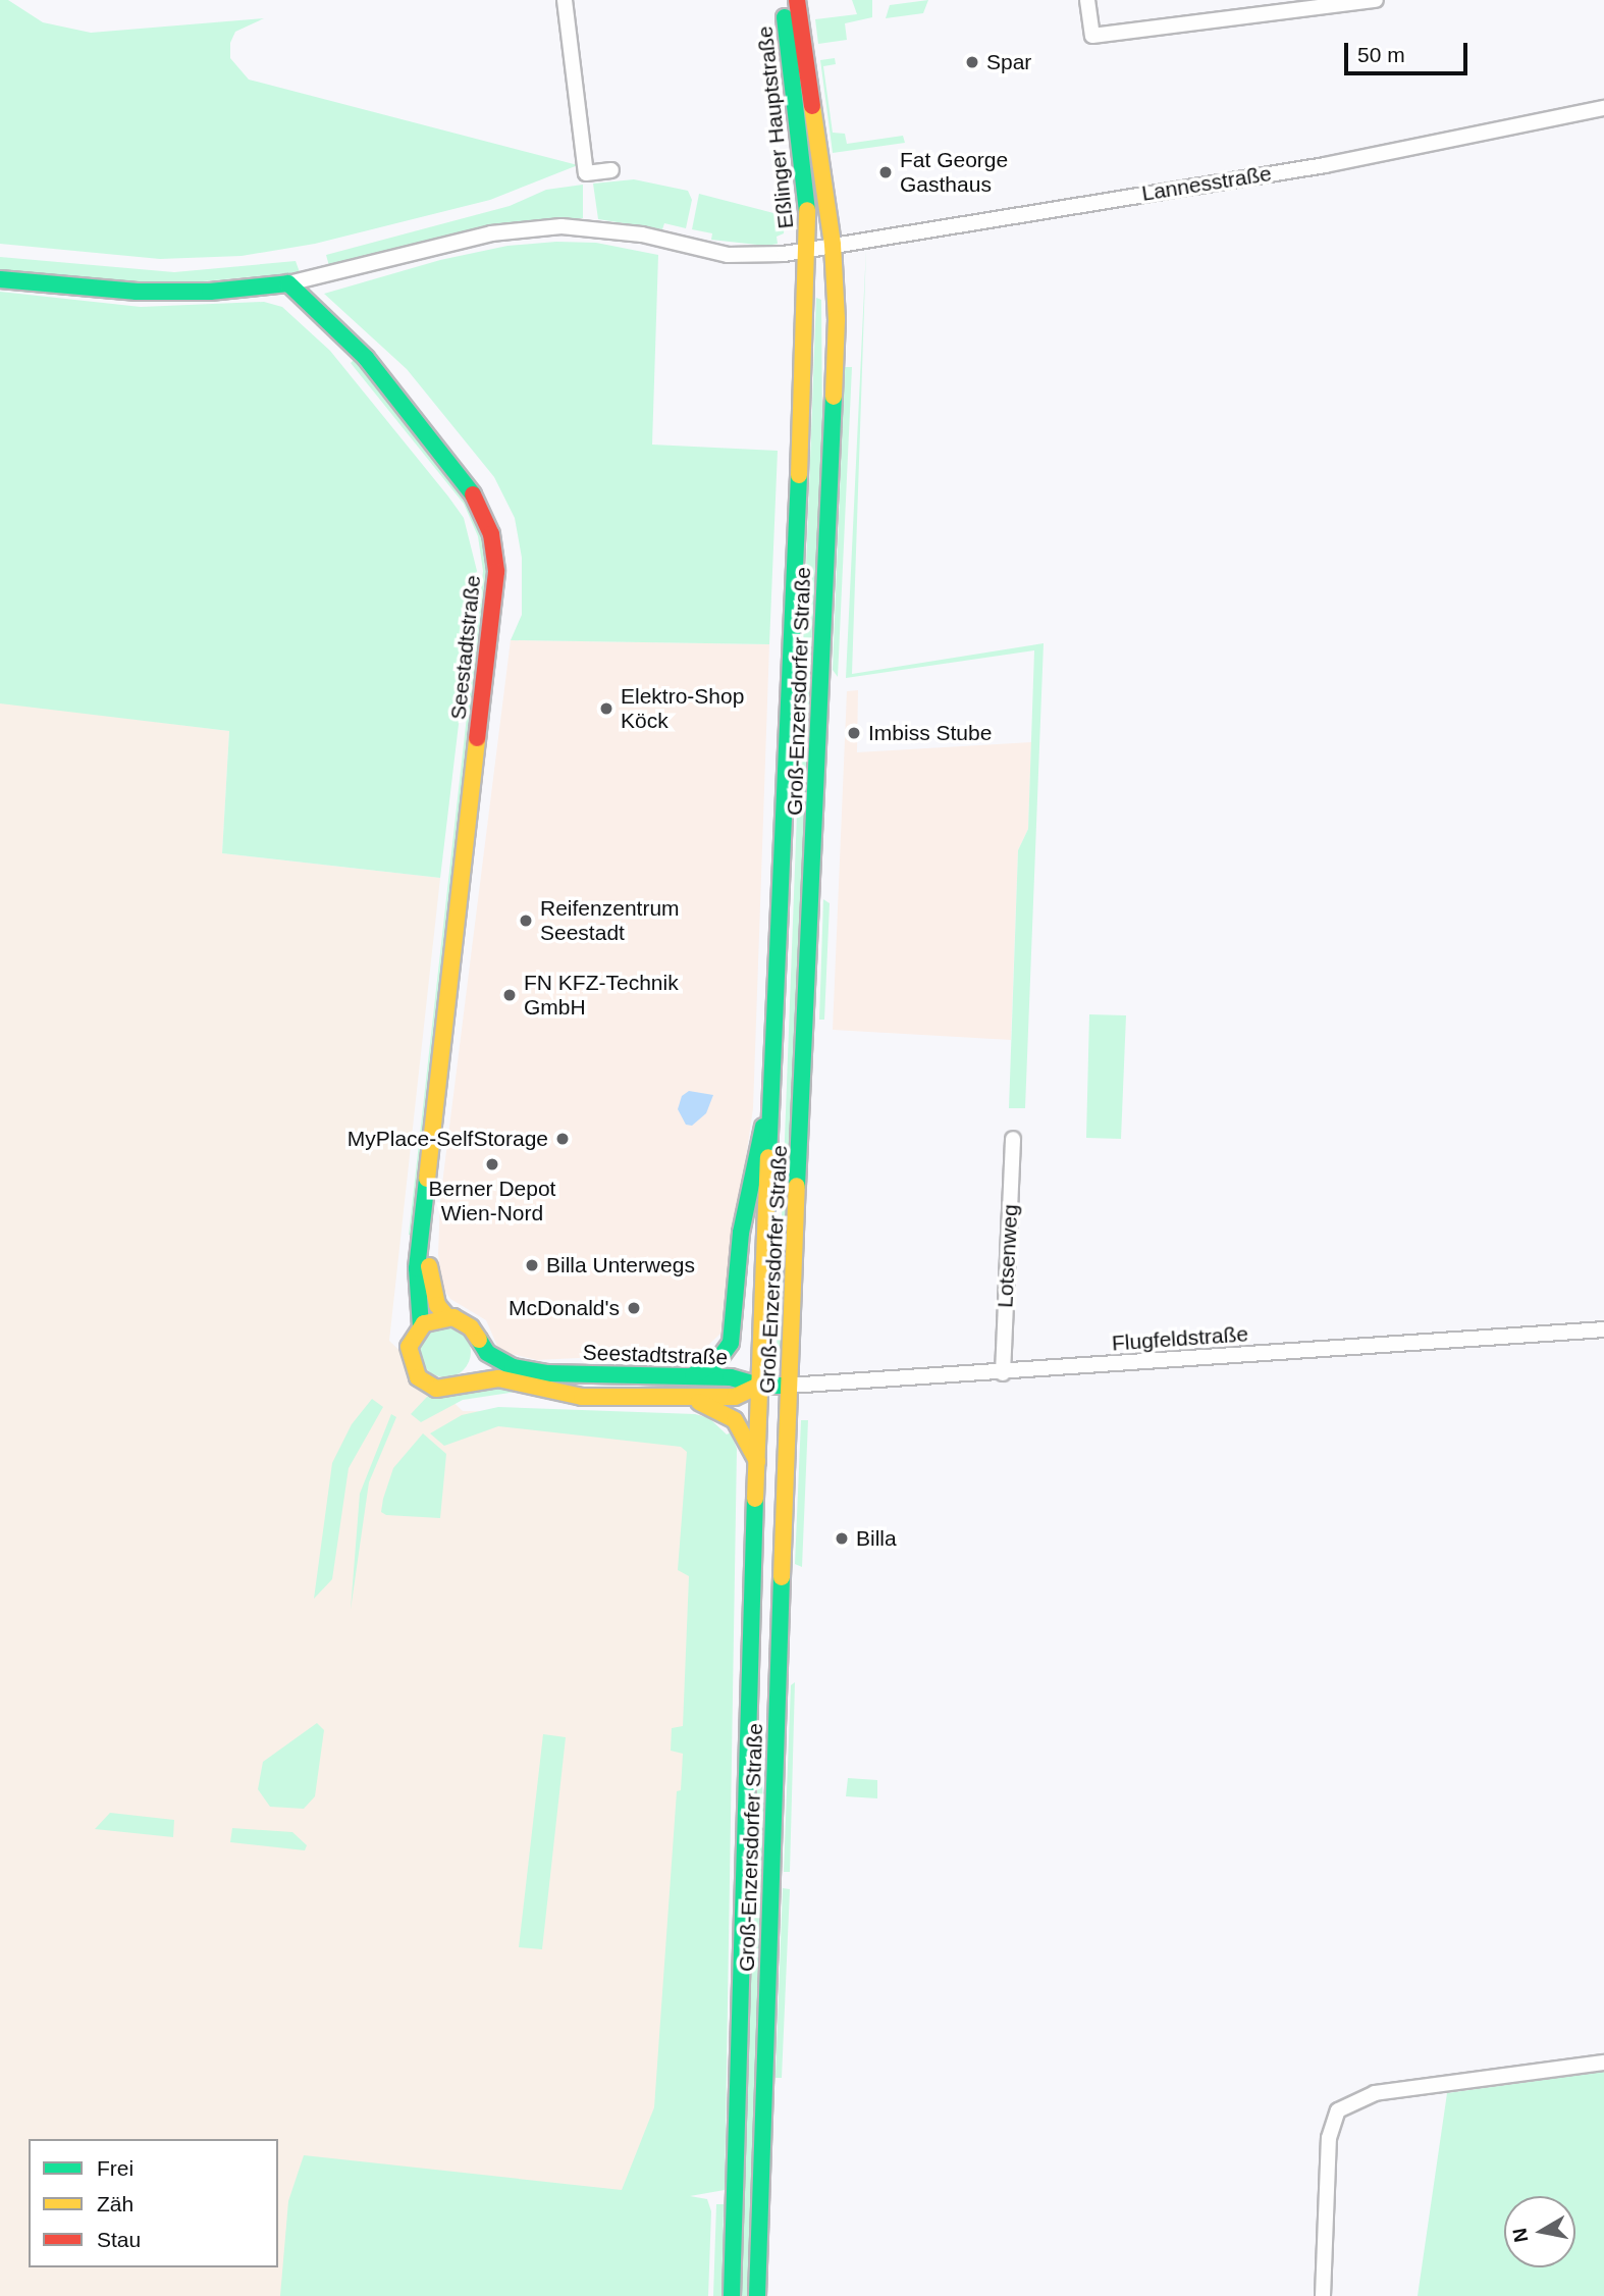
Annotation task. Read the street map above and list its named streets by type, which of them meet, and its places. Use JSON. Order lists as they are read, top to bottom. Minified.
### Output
{"streets":{"main road":["Eßlinger Hauptstraße","Seestadtstraße","Groß-Enzersdorfer Straße","Flugfeldstraße"],"street":["Lannesstraße","Lotsenweg"]},"crossings":[["Eßlinger Hauptstraße","Lannesstraße"],["Eßlinger Hauptstraße","Groß-Enzersdorfer Straße"],["Lannesstraße","Seestadtstraße"],["Lannesstraße","Groß-Enzersdorfer Straße"],["Seestadtstraße","Groß-Enzersdorfer Straße"],["Seestadtstraße","Flugfeldstraße"],["Groß-Enzersdorfer Straße","Flugfeldstraße"],["Lotsenweg","Flugfeldstraße"]],"places":["Spar","Fat George Gasthaus","Elektro-Shop Köck","Imbiss Stube","Reifenzentrum Seestadt","FN KFZ-Technik GmbH","MyPlace-SelfStorage","Berner Depot Wien-Nord","Billa Unterwegs","McDonald's","Billa"],"legend":["Frei","Zäh","Stau"],"scale_bar":"50 m","north":"left"}
